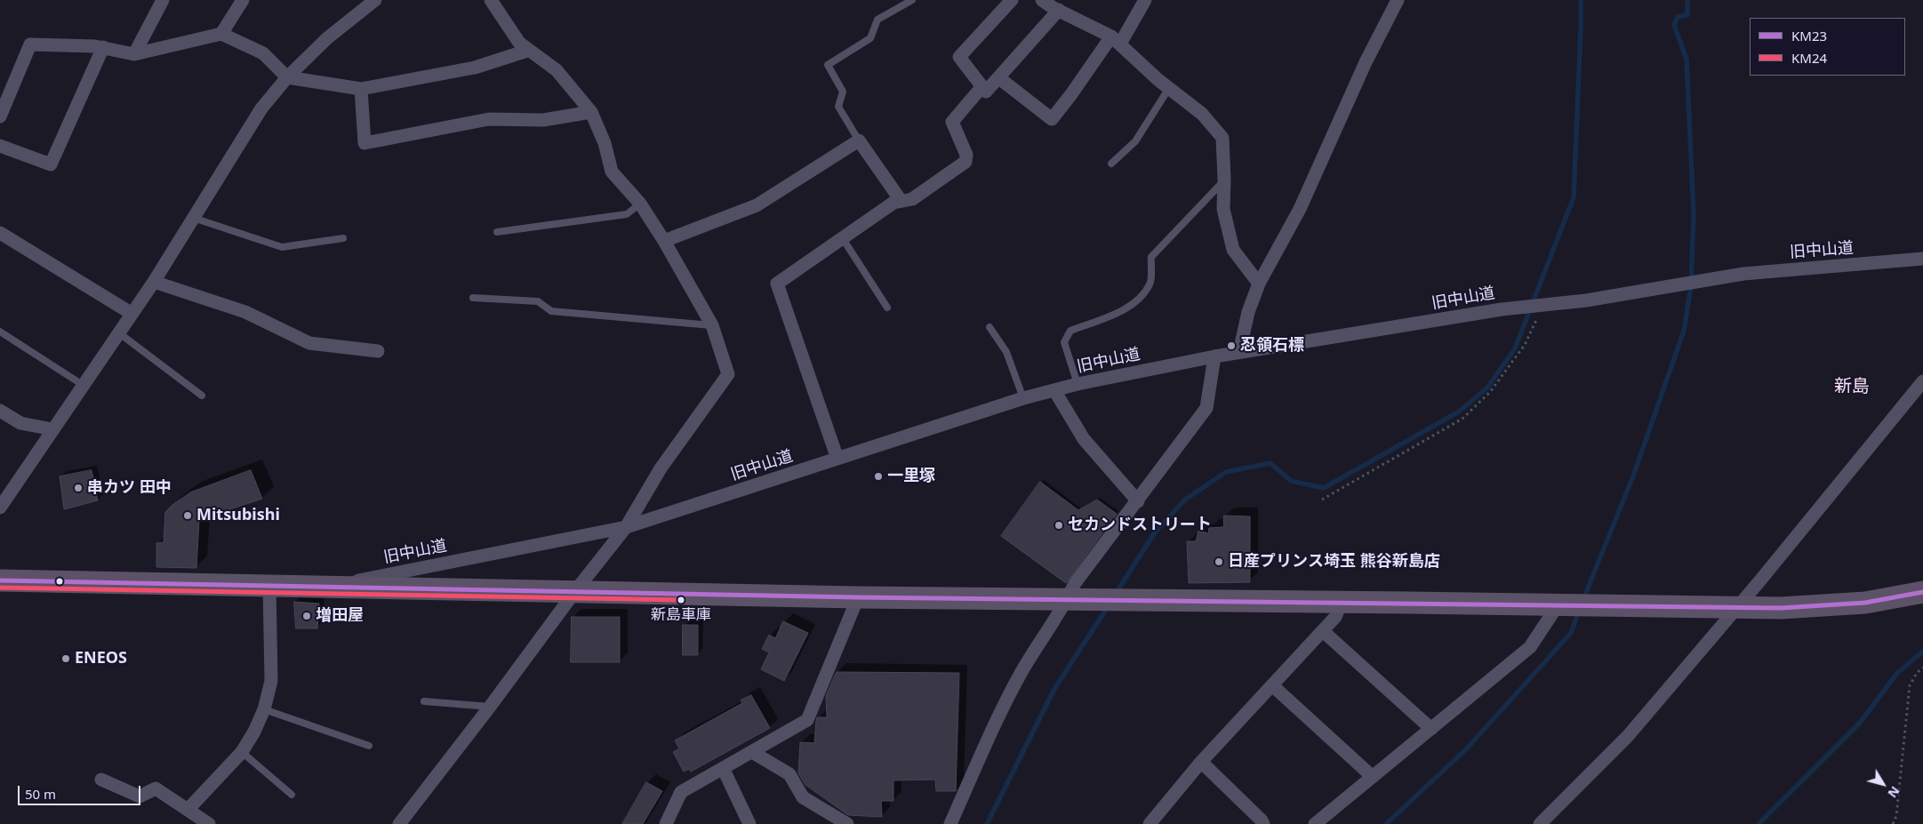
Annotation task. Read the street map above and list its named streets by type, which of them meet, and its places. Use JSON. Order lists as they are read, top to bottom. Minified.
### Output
{"streets":{"street":["旧中山道"]},"districts":["新島"],"places":["忍領石標","一里塚","串カツ 田中","Mitsubishi","セカンドストリート","日産プリンス埼玉 熊谷新島店","新島車庫","増田屋","ENEOS"],"lines":["transit line KM23","transit line KM24"],"legend":["KM23","KM24"],"scale_bar":"50 m","north":"bottom right"}
